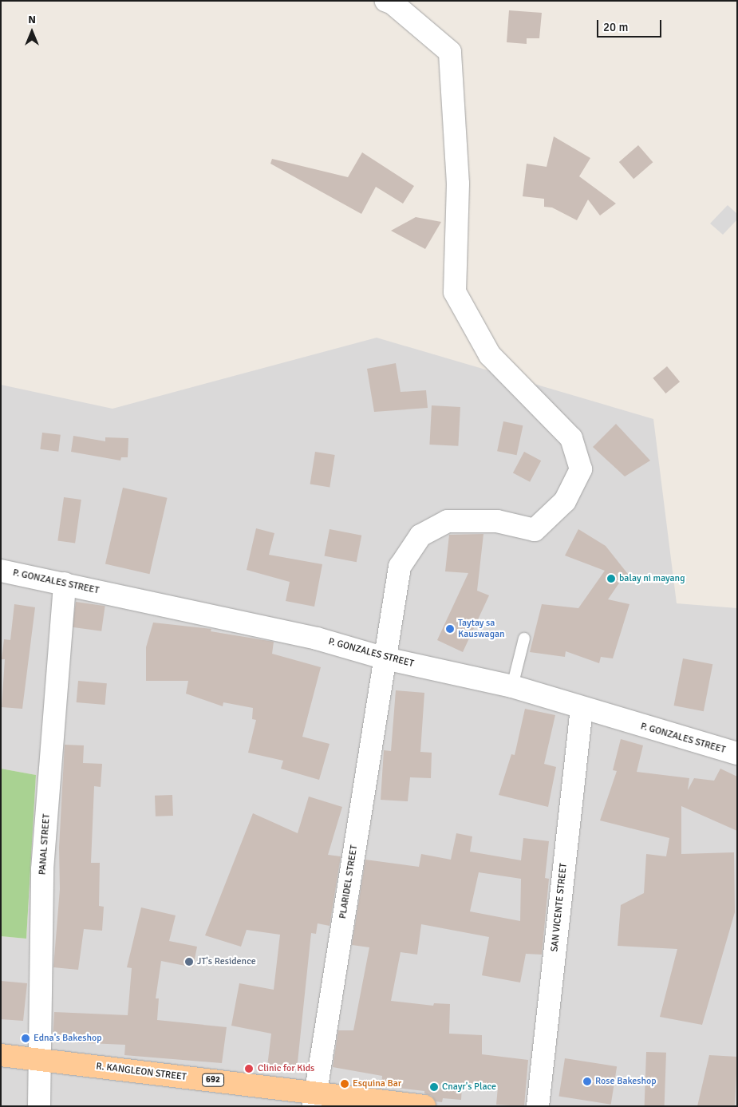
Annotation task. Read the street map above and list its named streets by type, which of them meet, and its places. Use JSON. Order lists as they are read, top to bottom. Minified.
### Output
{"streets":{"main road":["R. KANGLEON STREET","692"],"street":["P. GONZALES STREET","PANAL STREET","PLARIDEL STREET","SAN VICENTE STREET"]},"crossings":[["P. GONZALES STREET","PANAL STREET"],["P. GONZALES STREET","PLARIDEL STREET"],["P. GONZALES STREET","SAN VICENTE STREET"],["PANAL STREET","R. KANGLEON STREET"],["PLARIDEL STREET","R. KANGLEON STREET"]],"places":["balay ni mayang","Taytay sa Kauswagan","JT's Residence","Edna's Bakeshop","Clinic for Kids","Rose Bakeshop","Esquina Bar","Cnayr's Place"],"scale_bar":"20 m","north":"top"}
